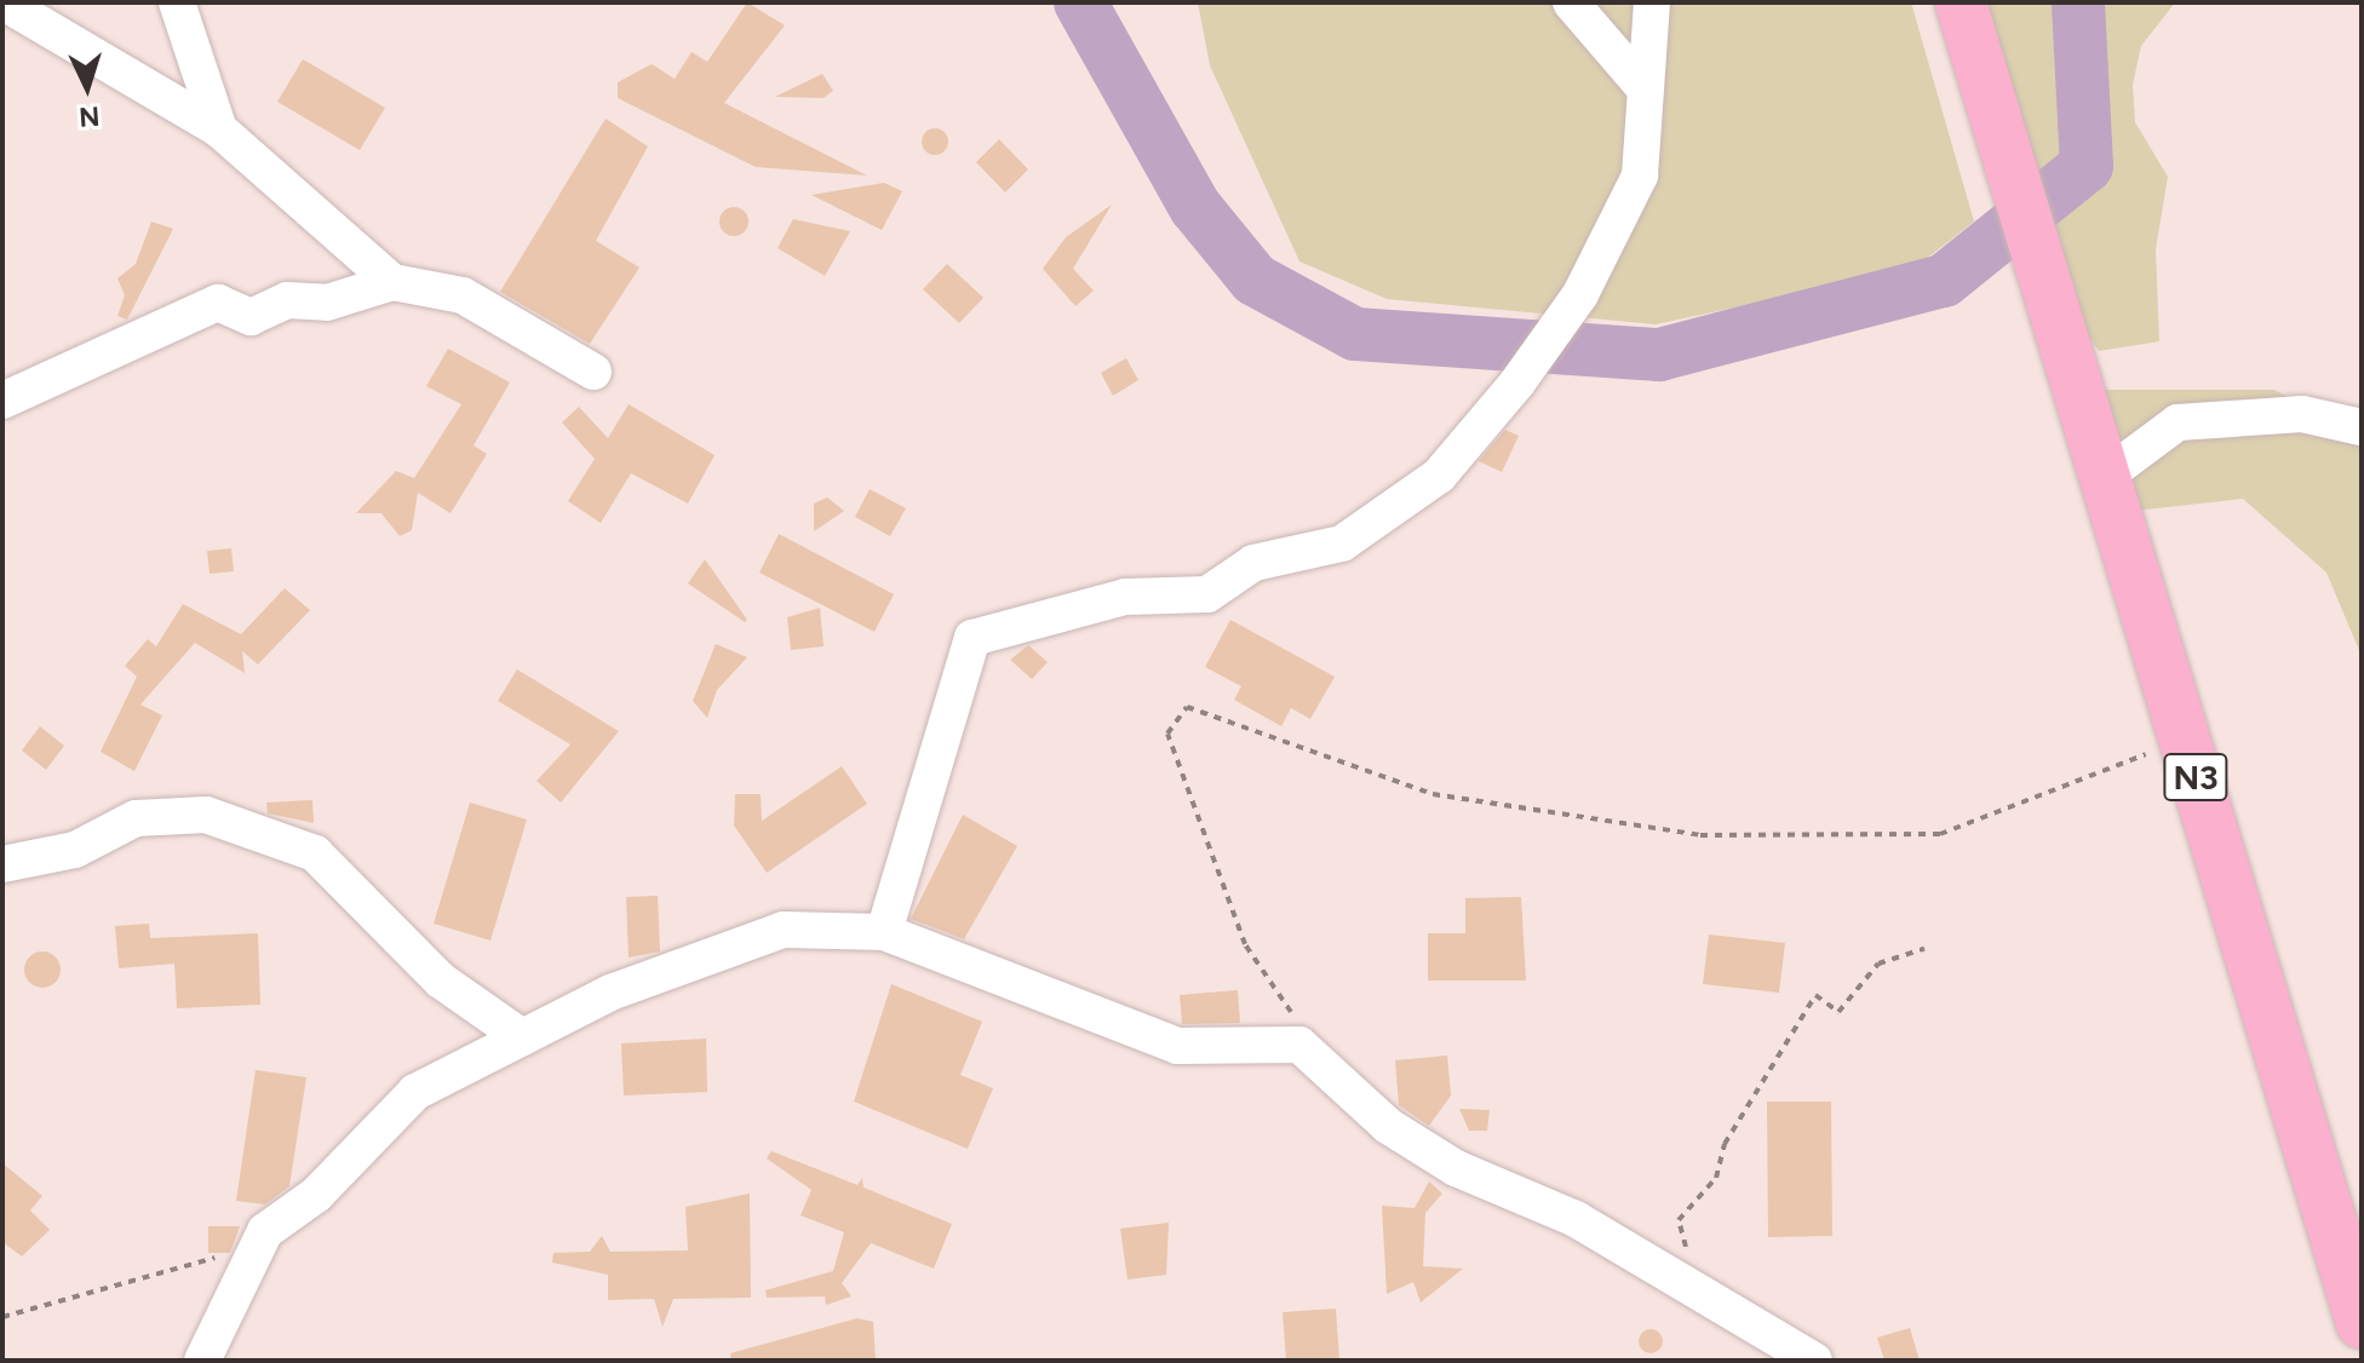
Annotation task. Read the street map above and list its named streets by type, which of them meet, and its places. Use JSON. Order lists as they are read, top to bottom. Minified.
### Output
{"streets":{"highway":["N3"]},"north":"bottom"}
